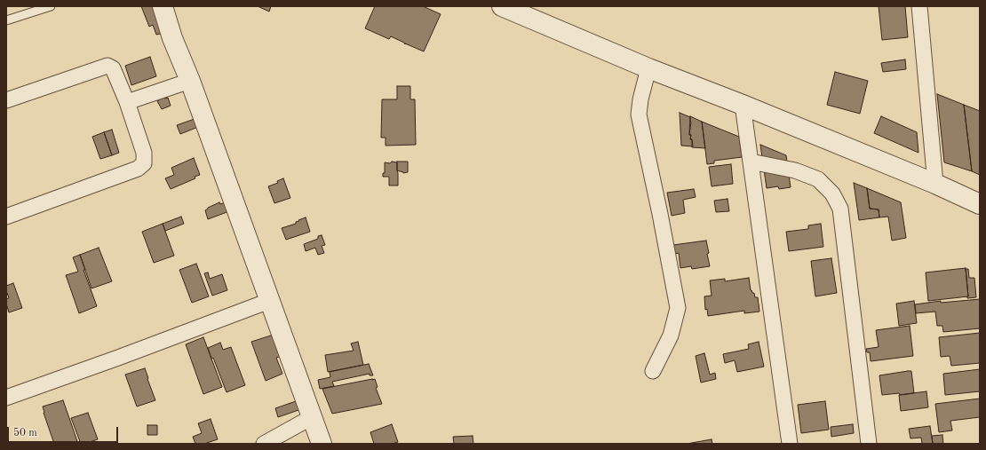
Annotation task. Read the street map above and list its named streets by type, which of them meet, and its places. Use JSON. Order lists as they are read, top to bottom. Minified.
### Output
{"scale_bar":"50 m"}
